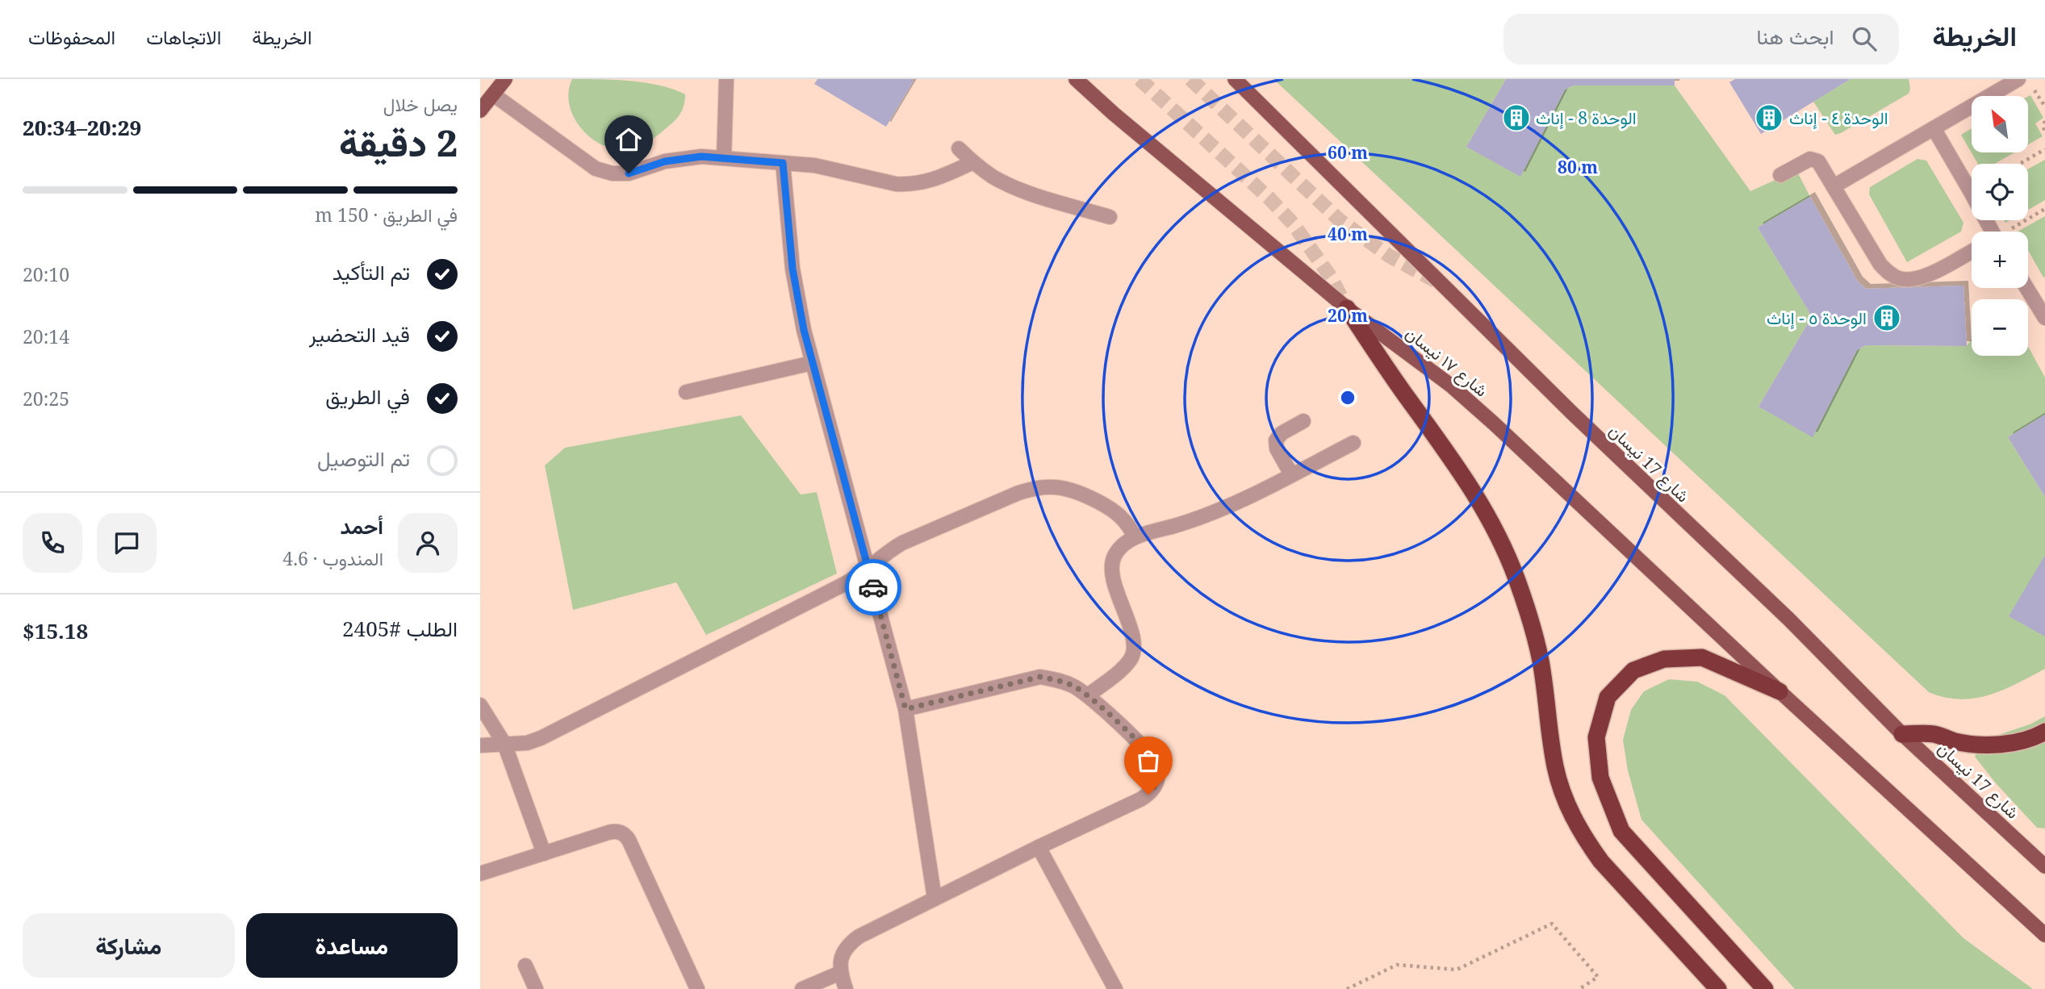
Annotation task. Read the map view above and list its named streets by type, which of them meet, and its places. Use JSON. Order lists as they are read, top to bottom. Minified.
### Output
{"streets":{"main road":["شارع ١٧ نيسان","شارع 17 نيسان"]},"places":{"building":["الوحدة 8 - إناث","الوحدة ٤ - إناث","الوحدة ٥ - إناث"]},"north":"top left","page":{"header":"الخريطة","search":"ابحث هنا","nav":["الخريطة","الاتجاهات","المحفوظات"],"heading":["2 دقيقة","يصل خلال","20:29–20:34"],"panel":["أحمد","المندوب · 4.6","الطلب #2405","$15.18"],"map_buttons":["+","−"],"bar":"في الطريق · 150 m","list":[["تم التأكيد","20:10"],["قيد التحضير","20:14"],["في الطريق","20:25"],"تم التوصيل"],"buttons":["مساعدة","مشاركة"]},"rings":["60 m","80 m","40 m","20 m"]}
